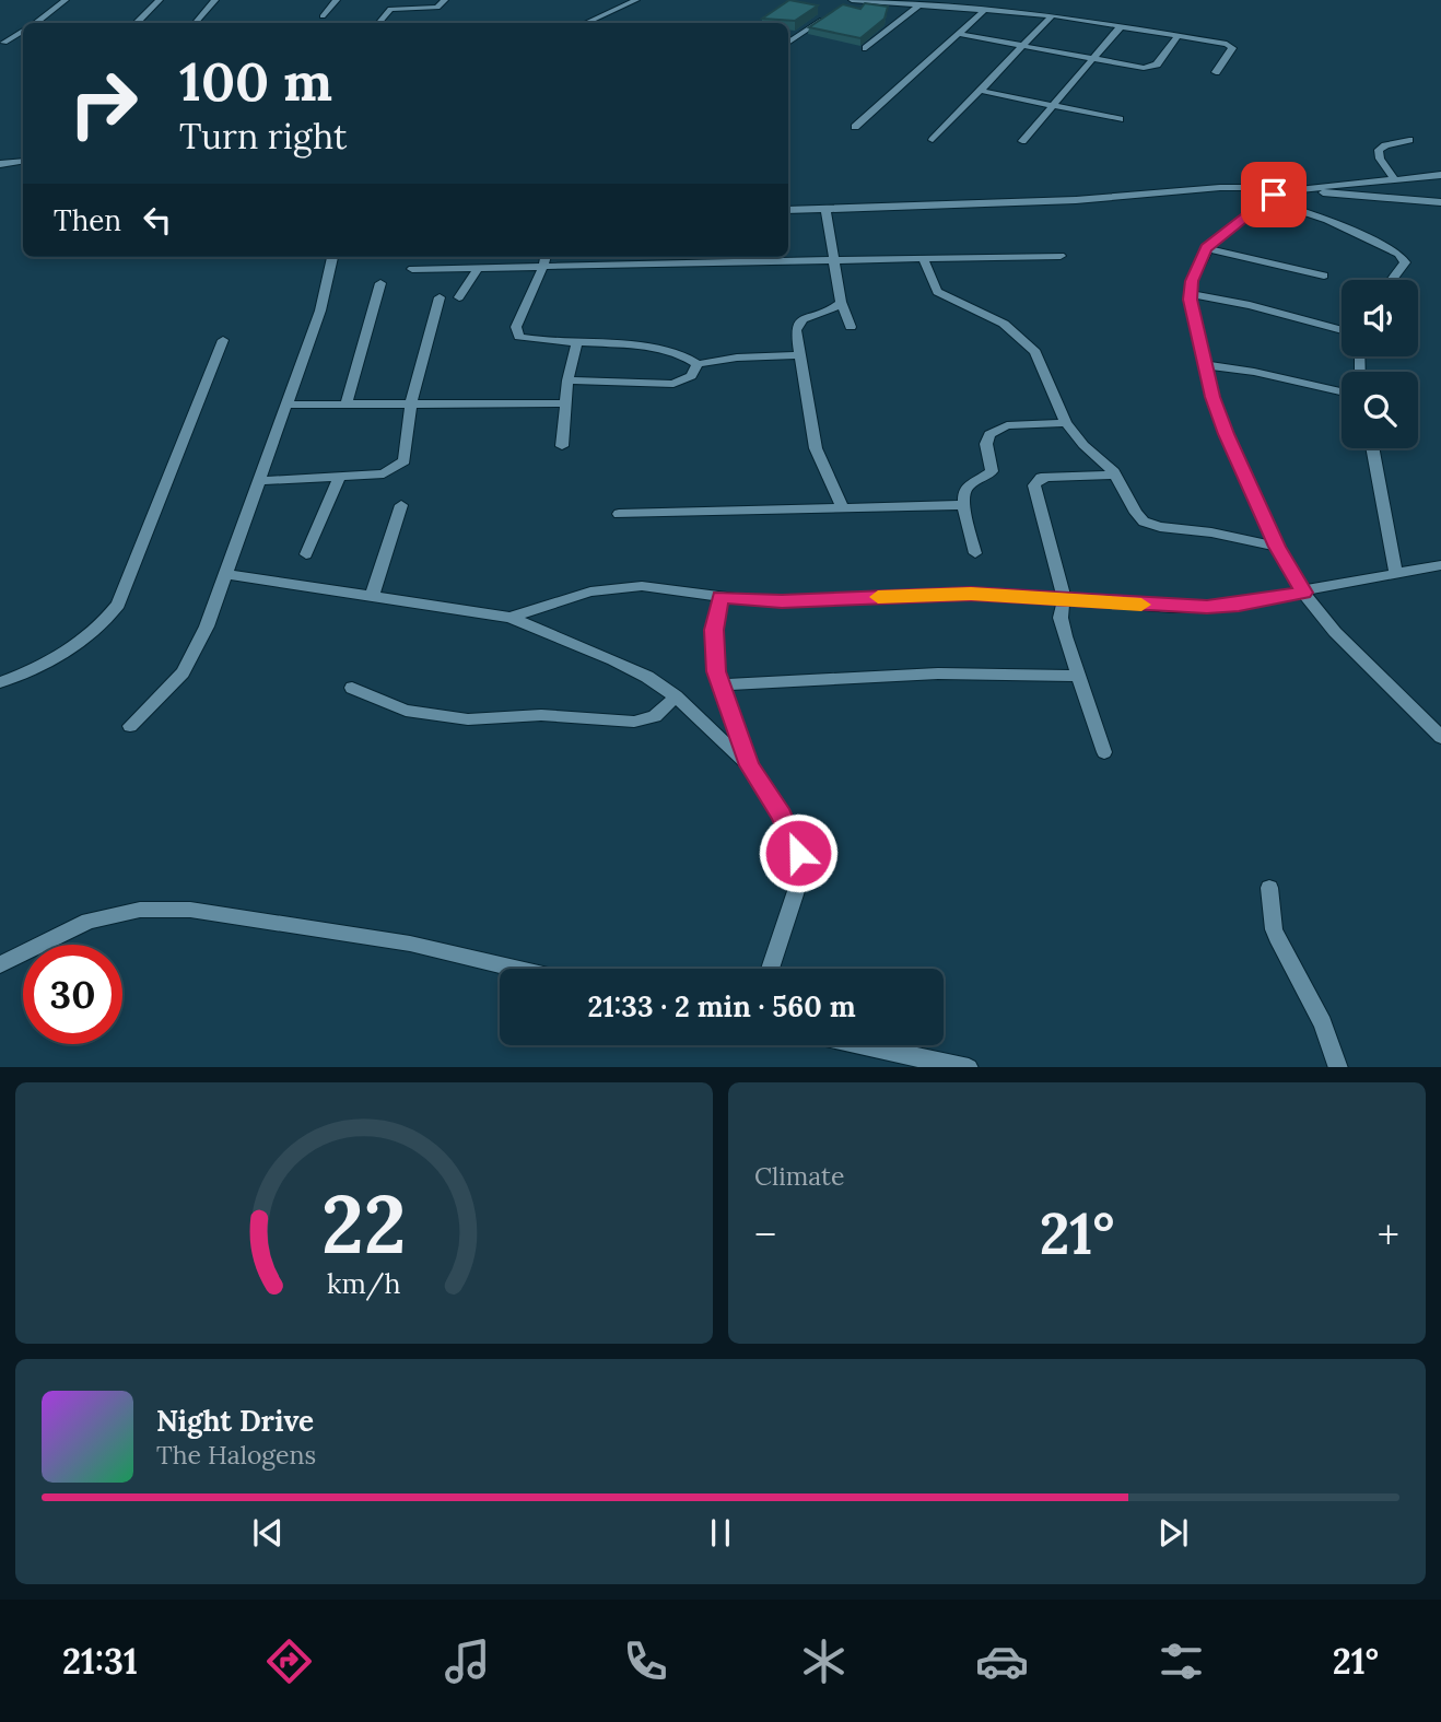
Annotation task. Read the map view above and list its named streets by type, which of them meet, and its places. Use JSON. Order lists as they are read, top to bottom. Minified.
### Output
{"page":{"turn":["100 m","Turn right"],"then":"Then","limit":"30","trip":"21:33 · 2 min · 560 m","tile":"Climate","heat":["−","21°","+"],"song":["Night Drive","The Halogens"],"tabs":["21:31","21°"],"gauge":["22","km/h"]}}
